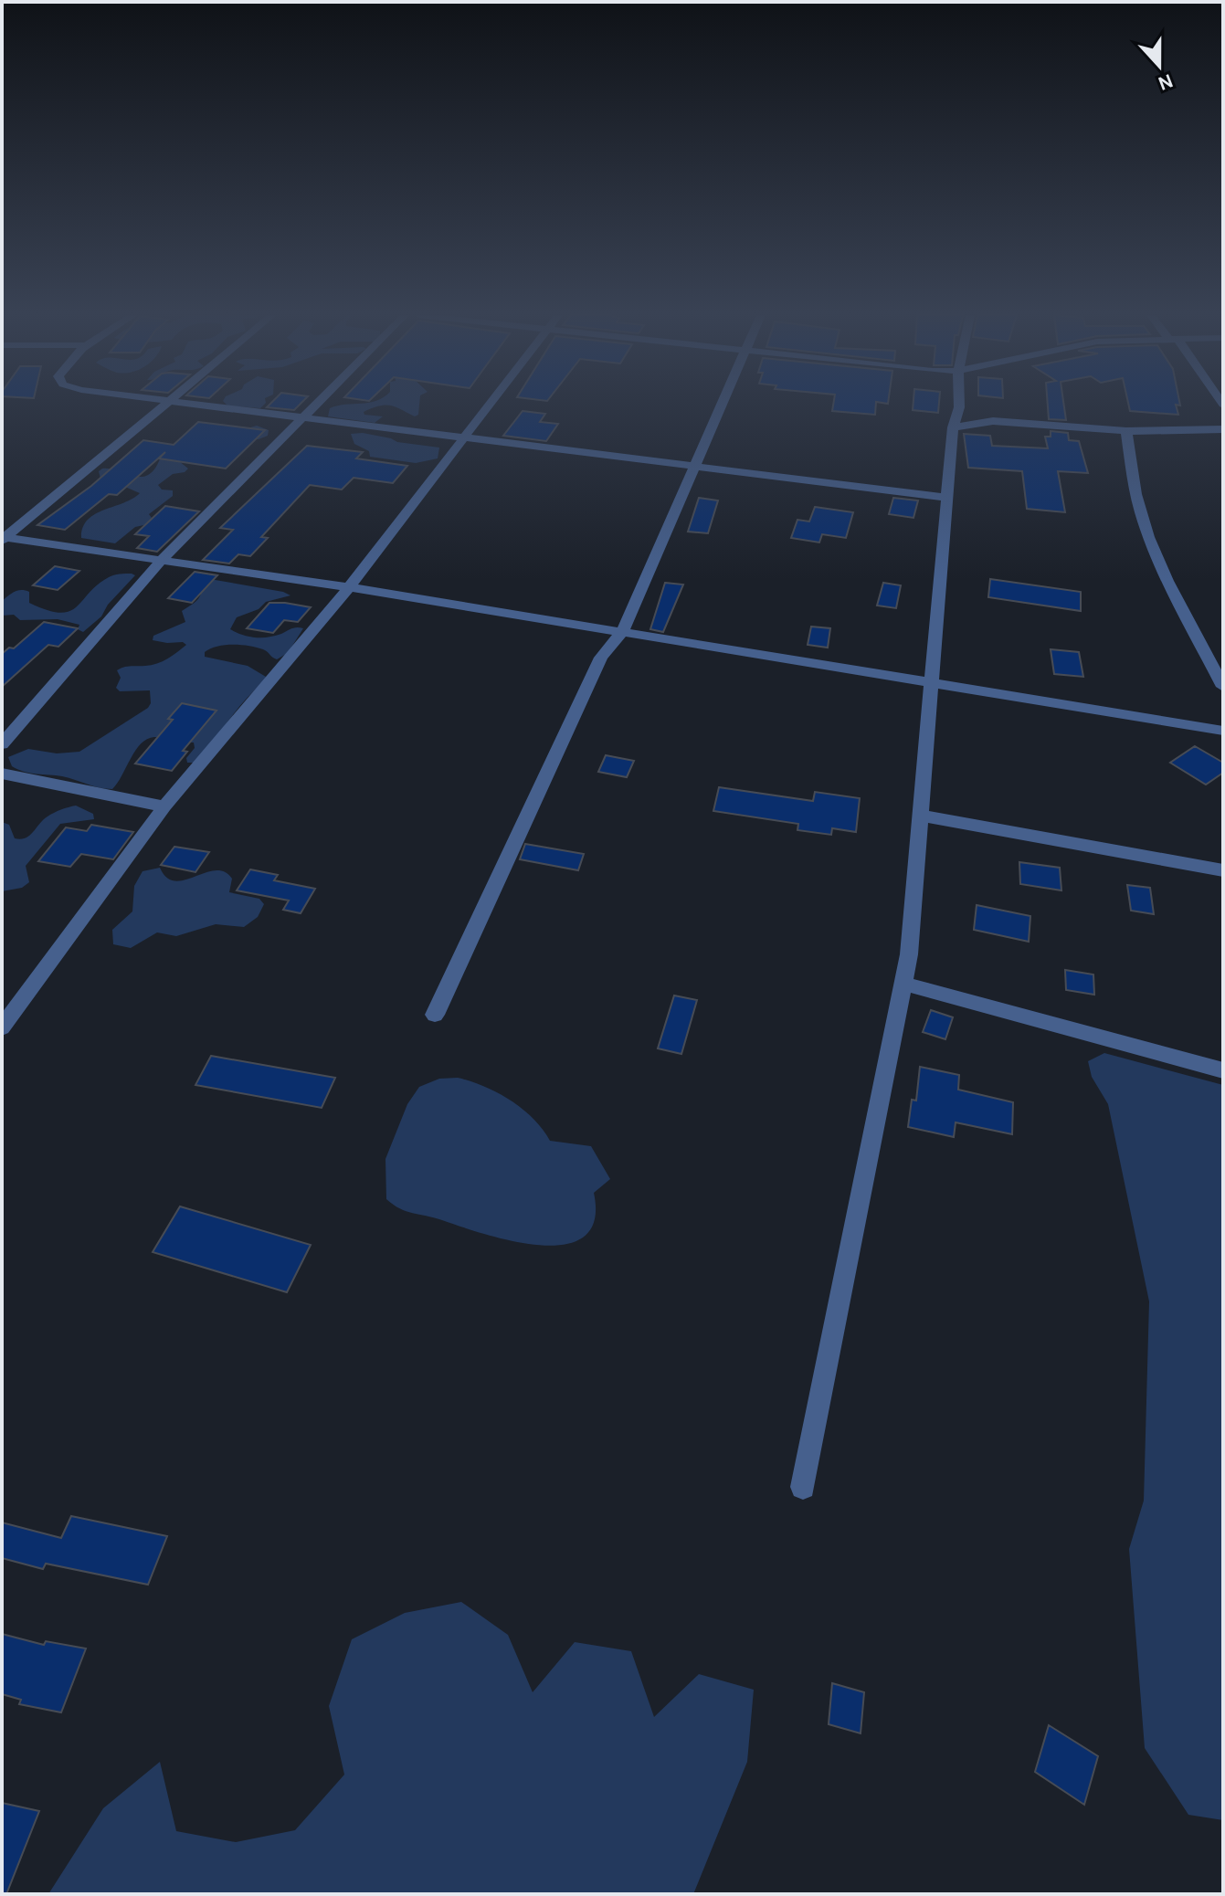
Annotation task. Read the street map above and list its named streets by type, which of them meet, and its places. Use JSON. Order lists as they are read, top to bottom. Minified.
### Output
{"north":"bottom"}
